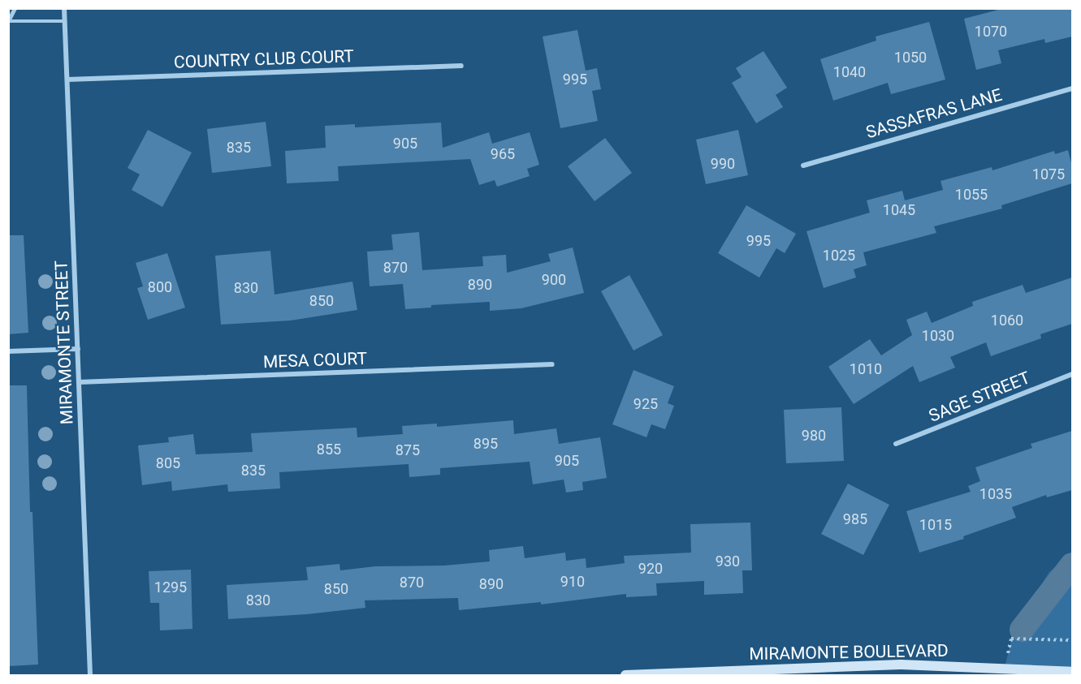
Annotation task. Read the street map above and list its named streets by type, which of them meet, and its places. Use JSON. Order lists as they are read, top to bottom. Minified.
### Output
{"streets":{"street":["COUNTRY CLUB COURT","SASSAFRAS LANE","MIRAMONTE STREET","MESA COURT","SAGE STREET","MIRAMONTE BOULEVARD"]},"crossings":[["COUNTRY CLUB COURT","MIRAMONTE STREET"],["MIRAMONTE STREET","MESA COURT"]],"house_numbers":["1070","1050","1040","995","905","835","965","990","1075","1055","1045","995","1025","870","900","890","800","830","850","1060","1030","1010","925","980","895","855","875","905","805","835","1035","985","1015","930","920","910","870","890","1295","850","830"]}
